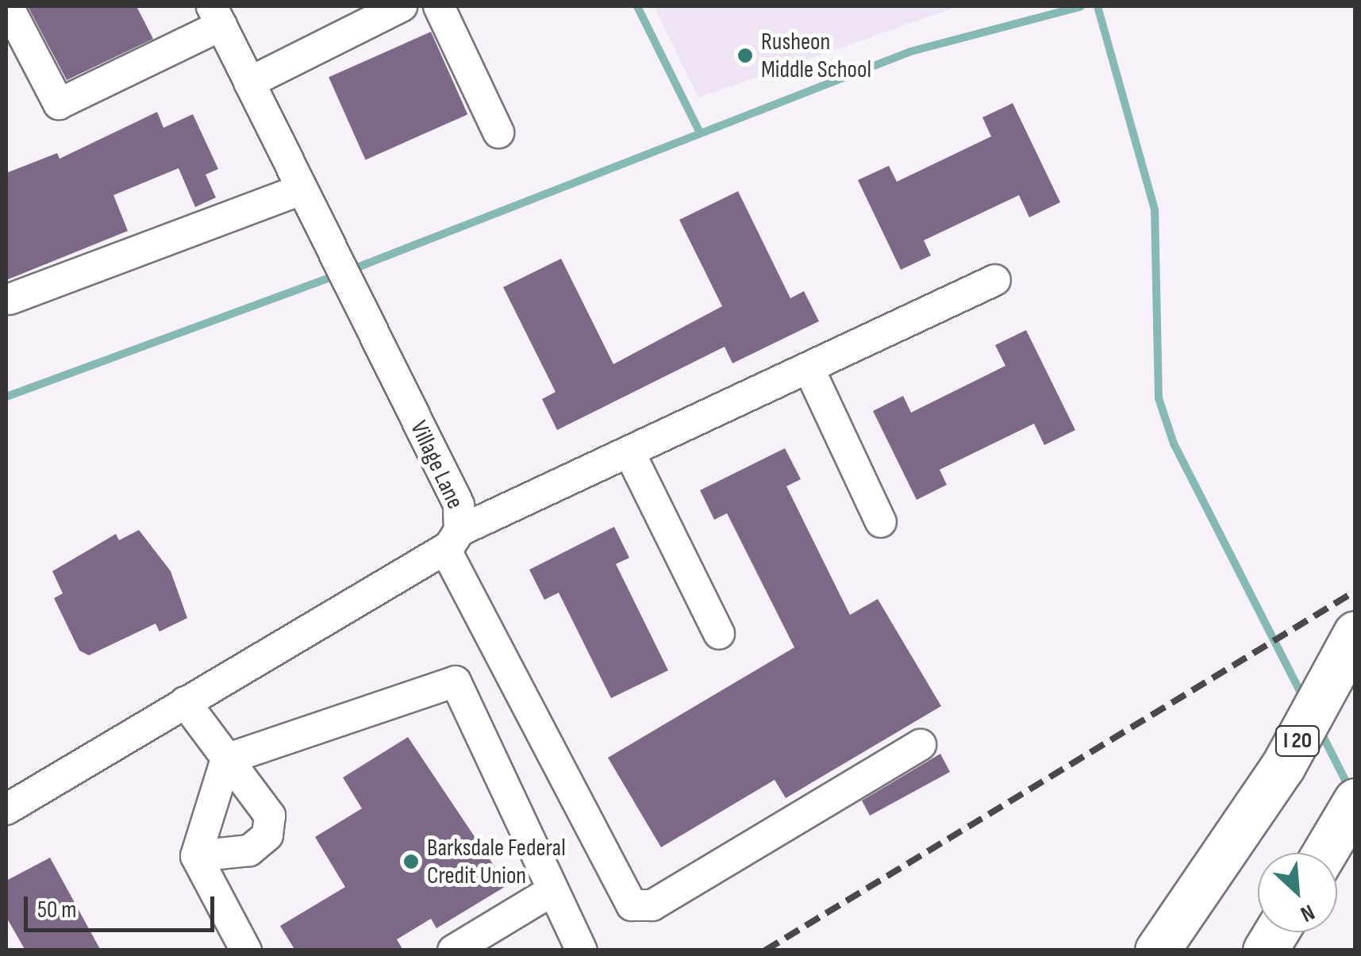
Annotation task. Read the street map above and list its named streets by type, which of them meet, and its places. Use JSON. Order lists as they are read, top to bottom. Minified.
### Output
{"streets":{"highway":["I 20"],"street":["Village Lane"]},"places":["Rusheon Middle School","Barksdale Federal Credit Union"],"scale_bar":"50 m","north":"bottom right"}
